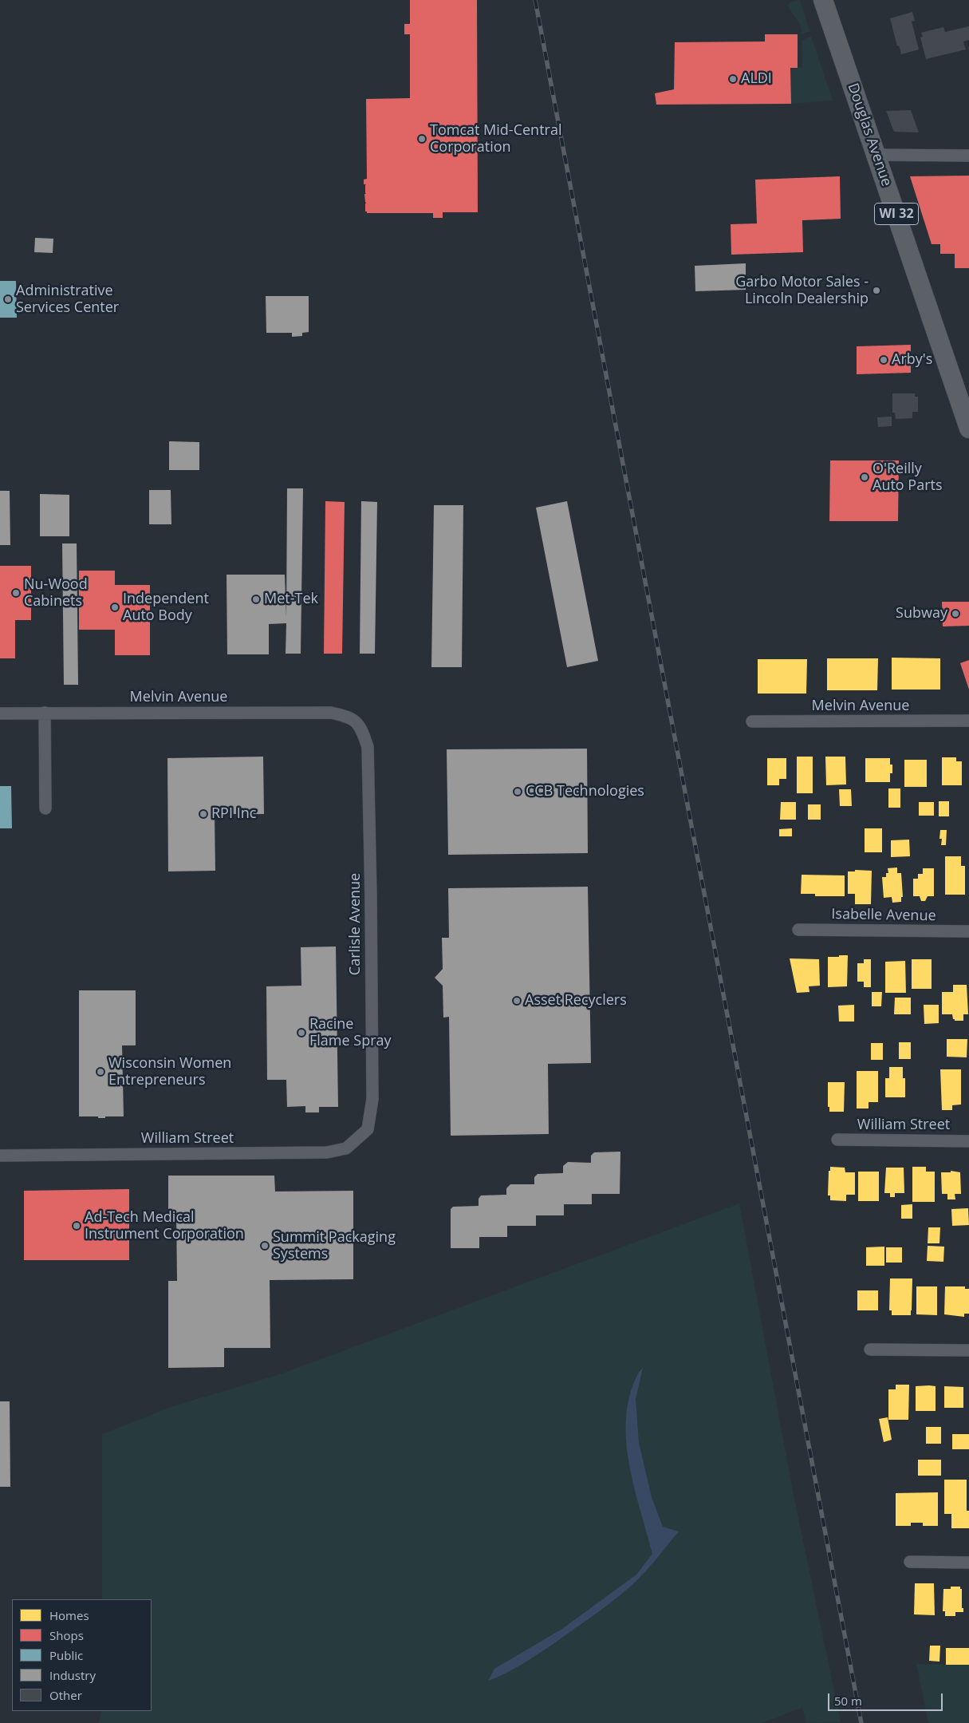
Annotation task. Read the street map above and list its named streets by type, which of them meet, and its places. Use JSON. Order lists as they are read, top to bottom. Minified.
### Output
{"streets":{"main road":["Douglas Avenue","WI 32"],"street":["Melvin Avenue","Isabelle Avenue","Carlisle Avenue","William Street"]},"crossings":[["Melvin Avenue","Carlisle Avenue"],["Carlisle Avenue","William Street"]],"places":["ALDI","Tomcat Mid-Central Corporation","Garbo Motor Sales - Lincoln Dealership","Administrative Services Center","Arby's","O'Reilly Auto Parts","Nu-Wood Cabinets","Met-Tek","Independent Auto Body","Subway","CCB Technologies","RPI Inc","Asset Recyclers","Racine Flame Spray","Wisconsin Women Entrepreneurs","Ad-Tech Medical Instrument Corporation","Summit Packaging Systems"],"legend":["Homes","Shops","Public","Industry","Other"],"scale_bar":"50 m"}
